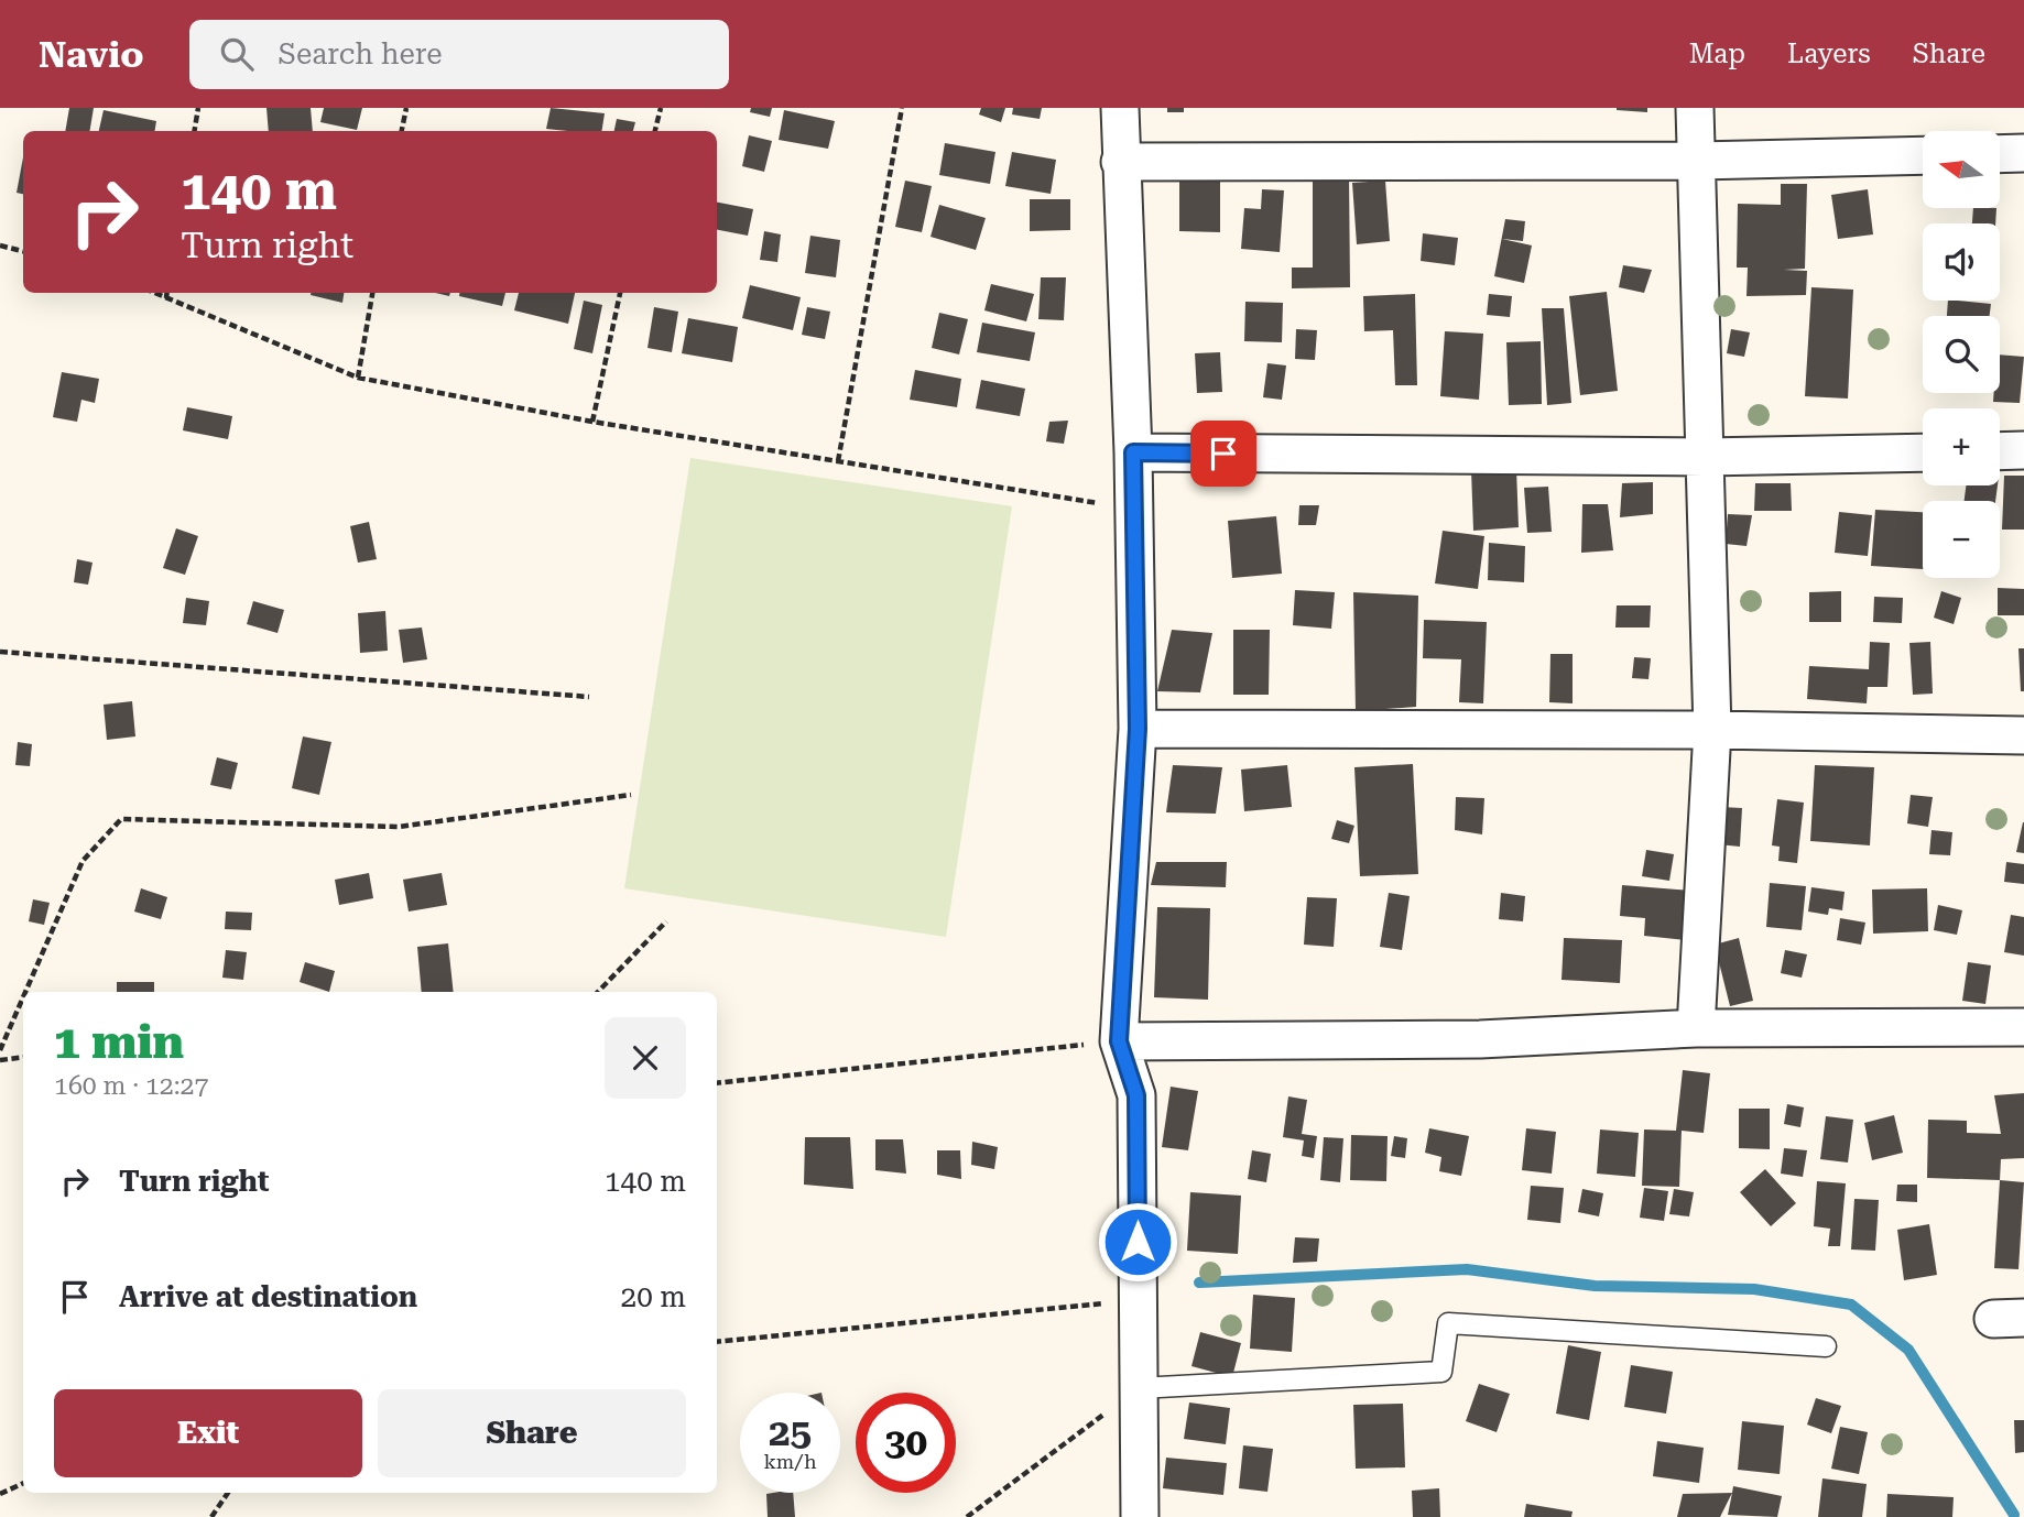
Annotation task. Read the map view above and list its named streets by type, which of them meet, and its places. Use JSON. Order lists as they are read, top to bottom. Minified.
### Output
{"north":"left","page":{"header":"Navio","search":"Search here","nav":["Map","Layers","Share"],"map_buttons":["+","−"],"turn":["140 m","Turn right"],"heading":["1 min","160 m · 12:27"],"list":[{"name":"Turn right","value":"140 m"},{"name":"Arrive at destination","value":"20 m"}],"buttons":["Exit","Share"],"speed":"25 km/h","limit":"30"}}
